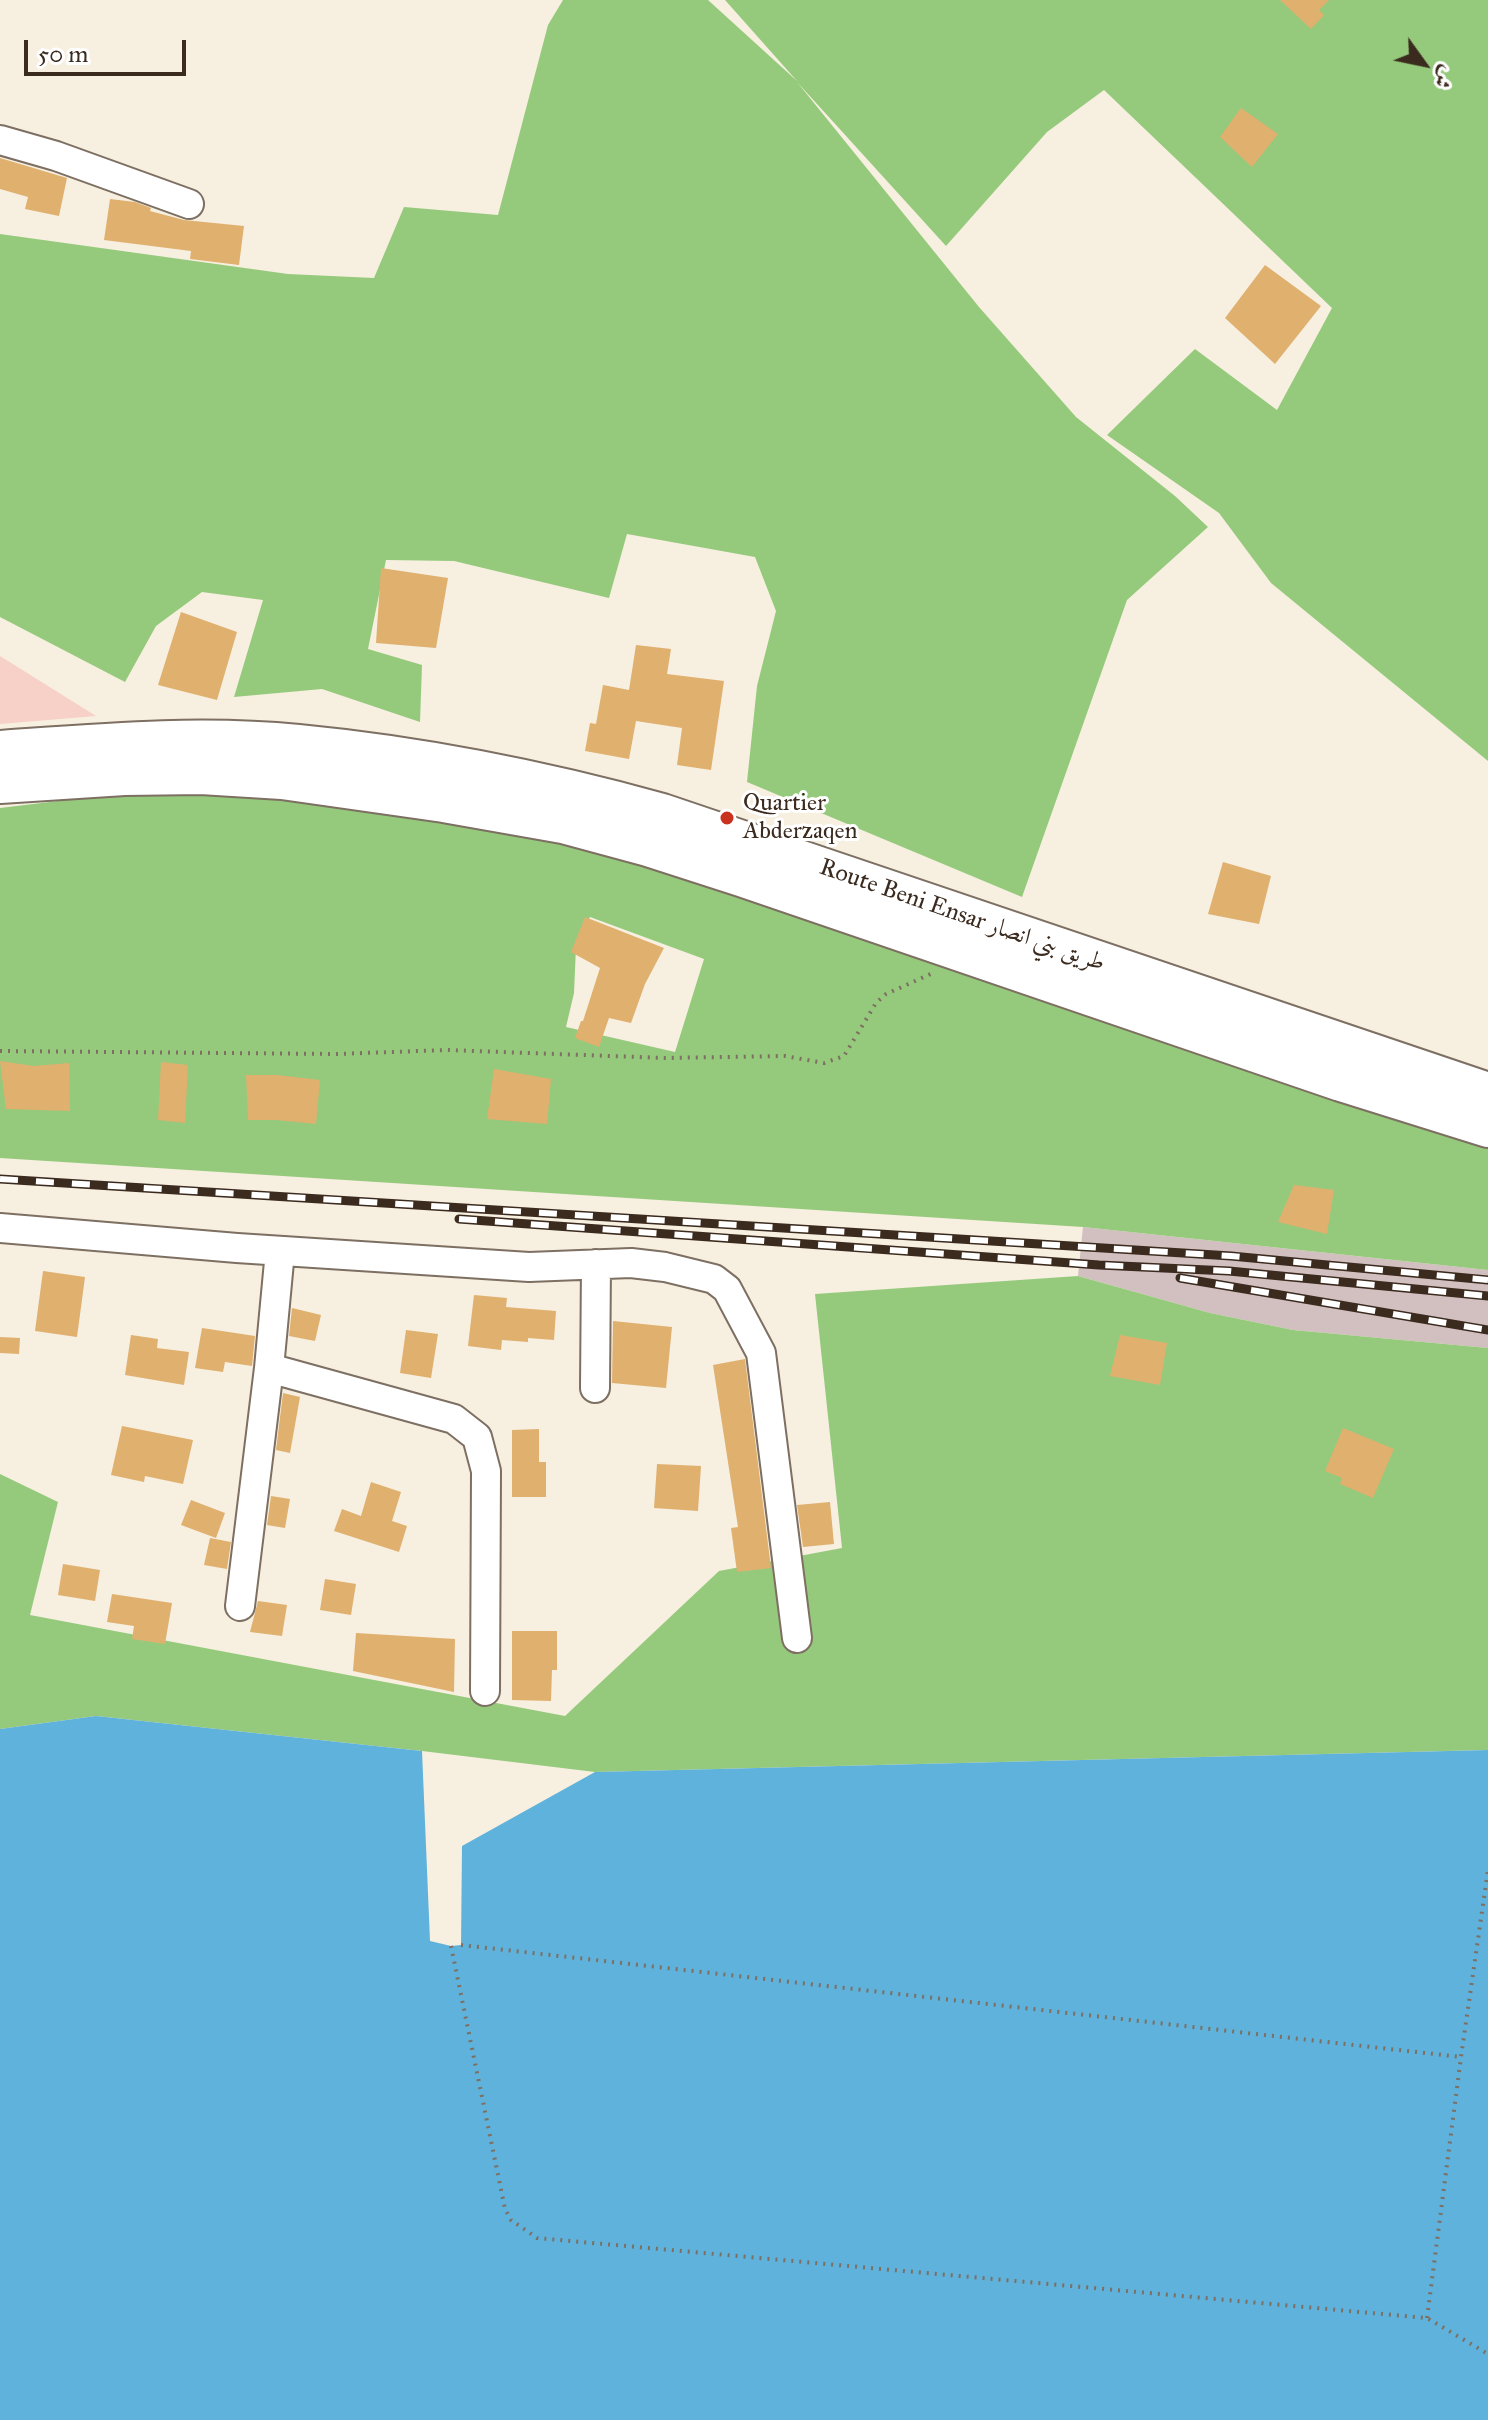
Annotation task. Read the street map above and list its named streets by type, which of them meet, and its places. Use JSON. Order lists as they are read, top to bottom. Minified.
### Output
{"streets":{"highway":["Route Beni Ensar طريق بني انصار"]},"places":["Quartier Abderzaqen"],"scale_bar":"50 m","north":"bottom right"}
